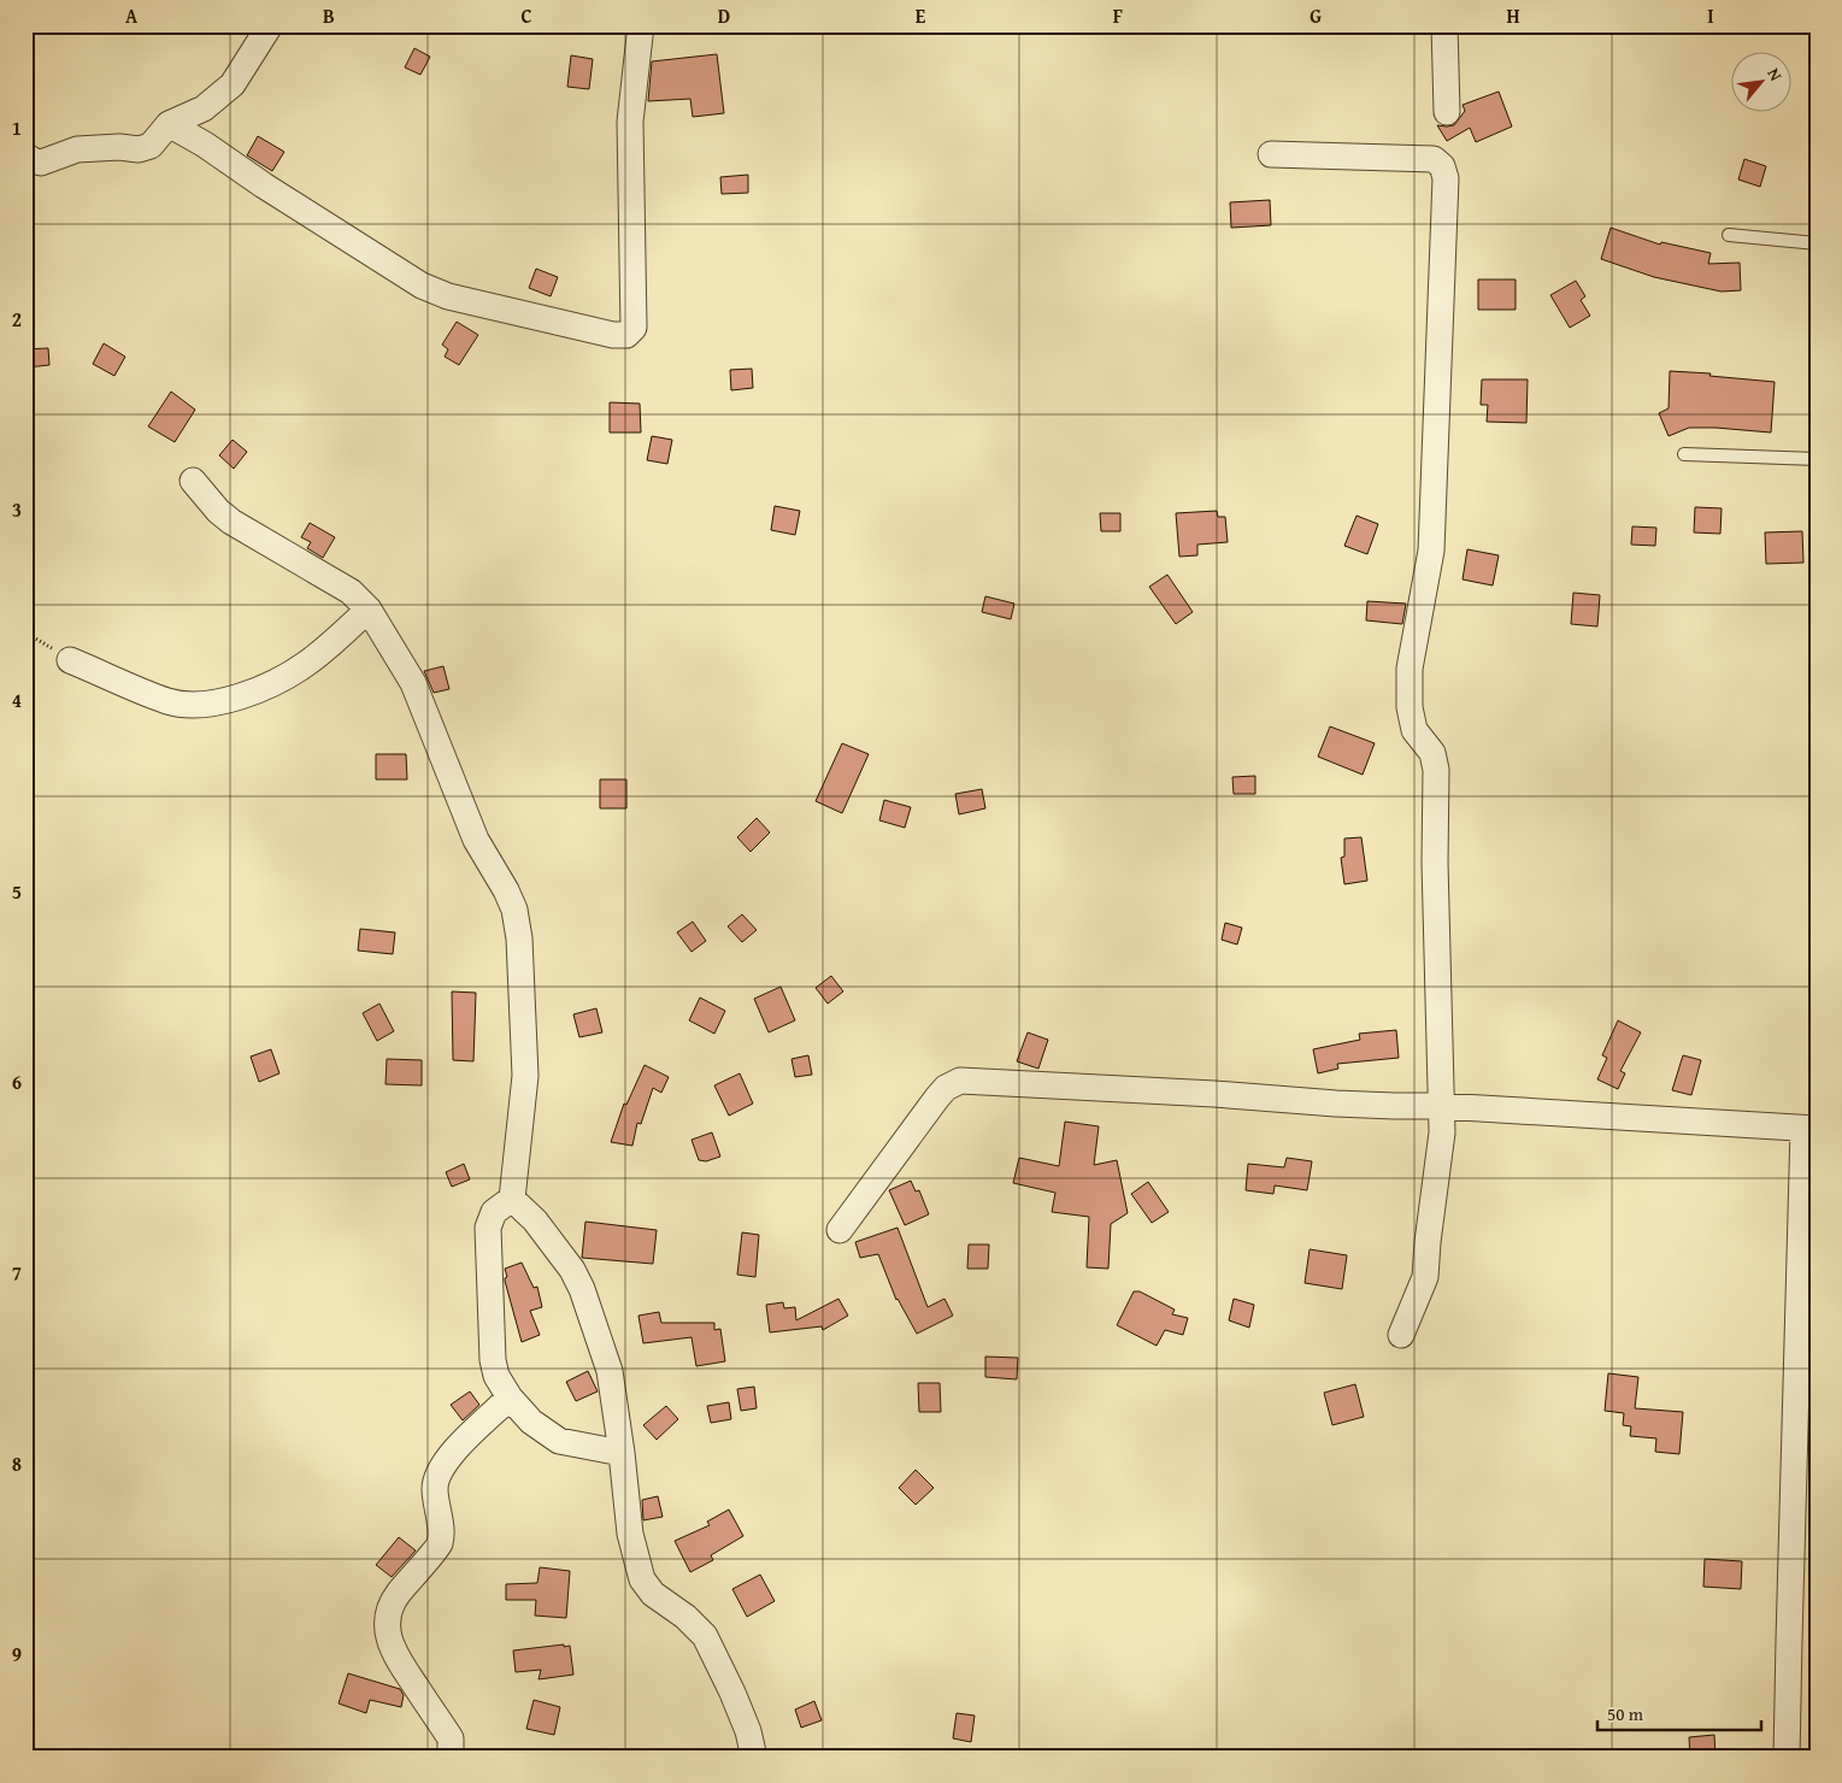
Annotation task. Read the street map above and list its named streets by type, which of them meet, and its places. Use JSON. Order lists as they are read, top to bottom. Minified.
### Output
{"scale_bar":"50 m","north":"top right","grid":{"columns":["A","B","C","D","E","F","G","H","I"],"rows":["1","2","3","4","5","6","7","8","9"]}}
